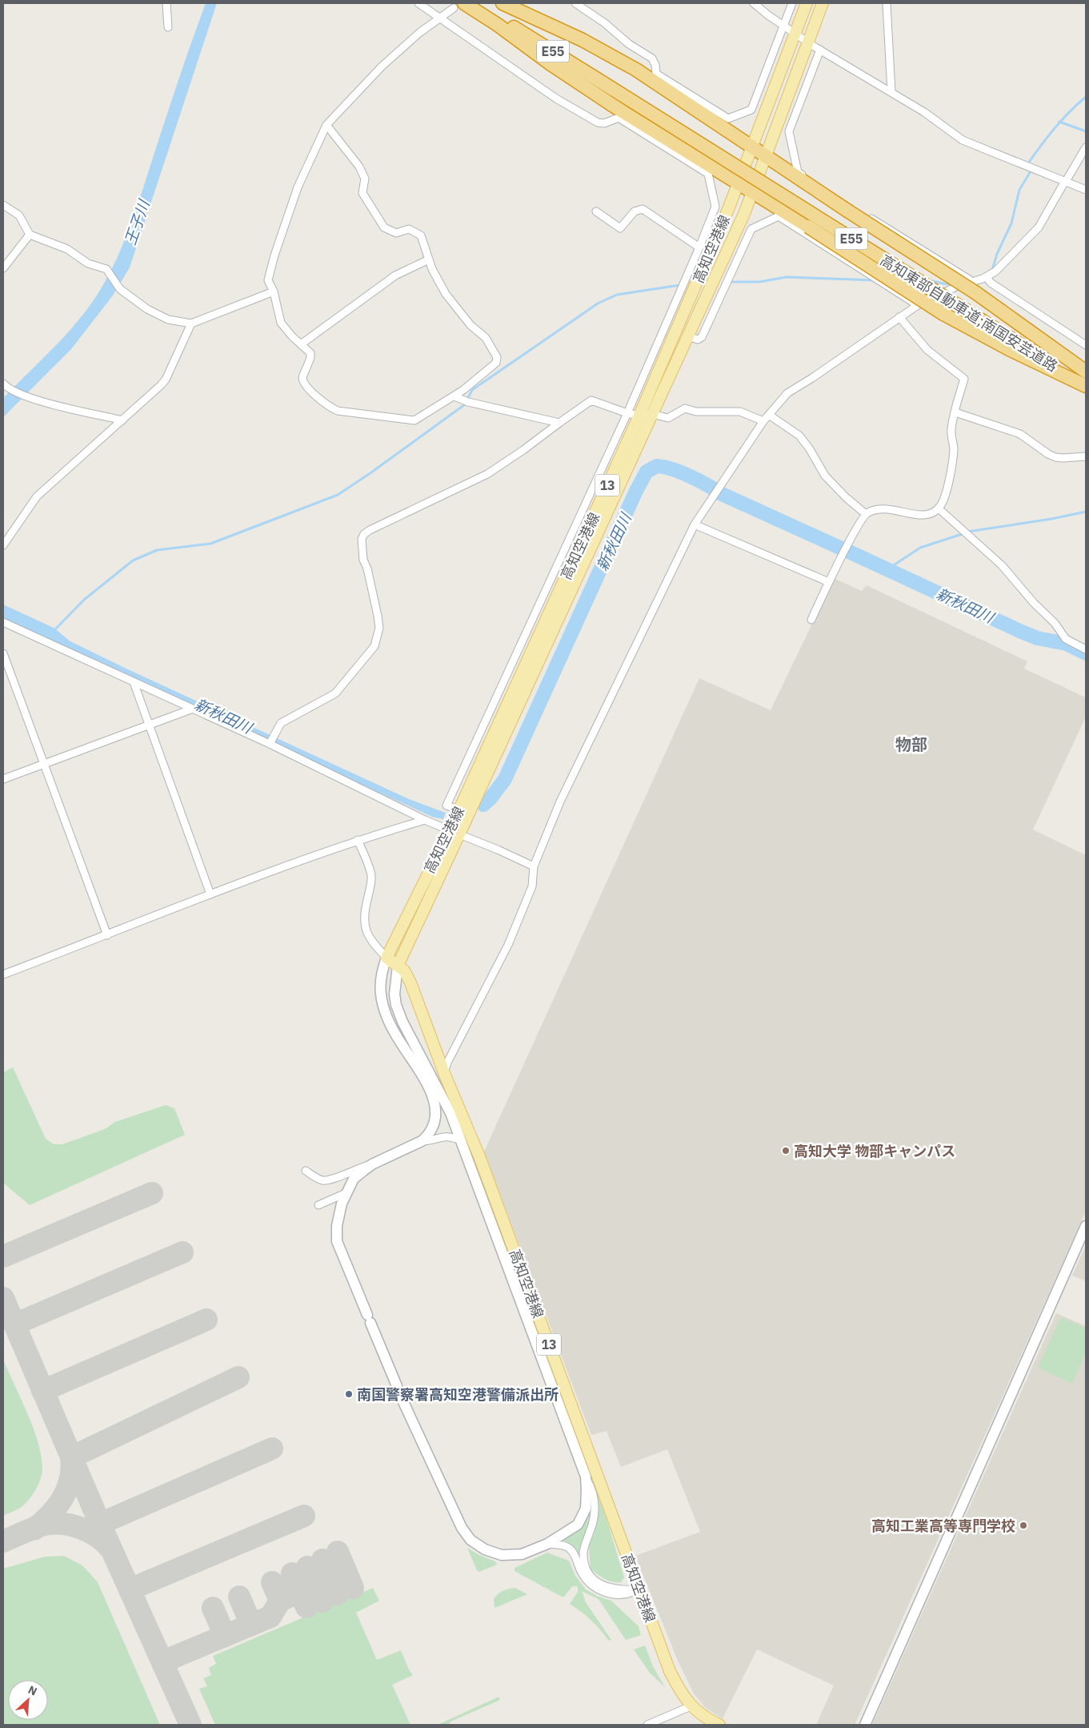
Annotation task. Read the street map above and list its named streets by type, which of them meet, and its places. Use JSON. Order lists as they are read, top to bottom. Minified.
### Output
{"streets":{"highway":["E55","高知東部自動車道;南国安芸道路"],"main road":["高知空港線","13"]},"districts":["物部"],"water":["王子川","新秋田川"],"places":["高知大学 物部キャンパス","南国警察署高知空港警備派出所","高知工業高等専門学校"],"north":"top right"}
